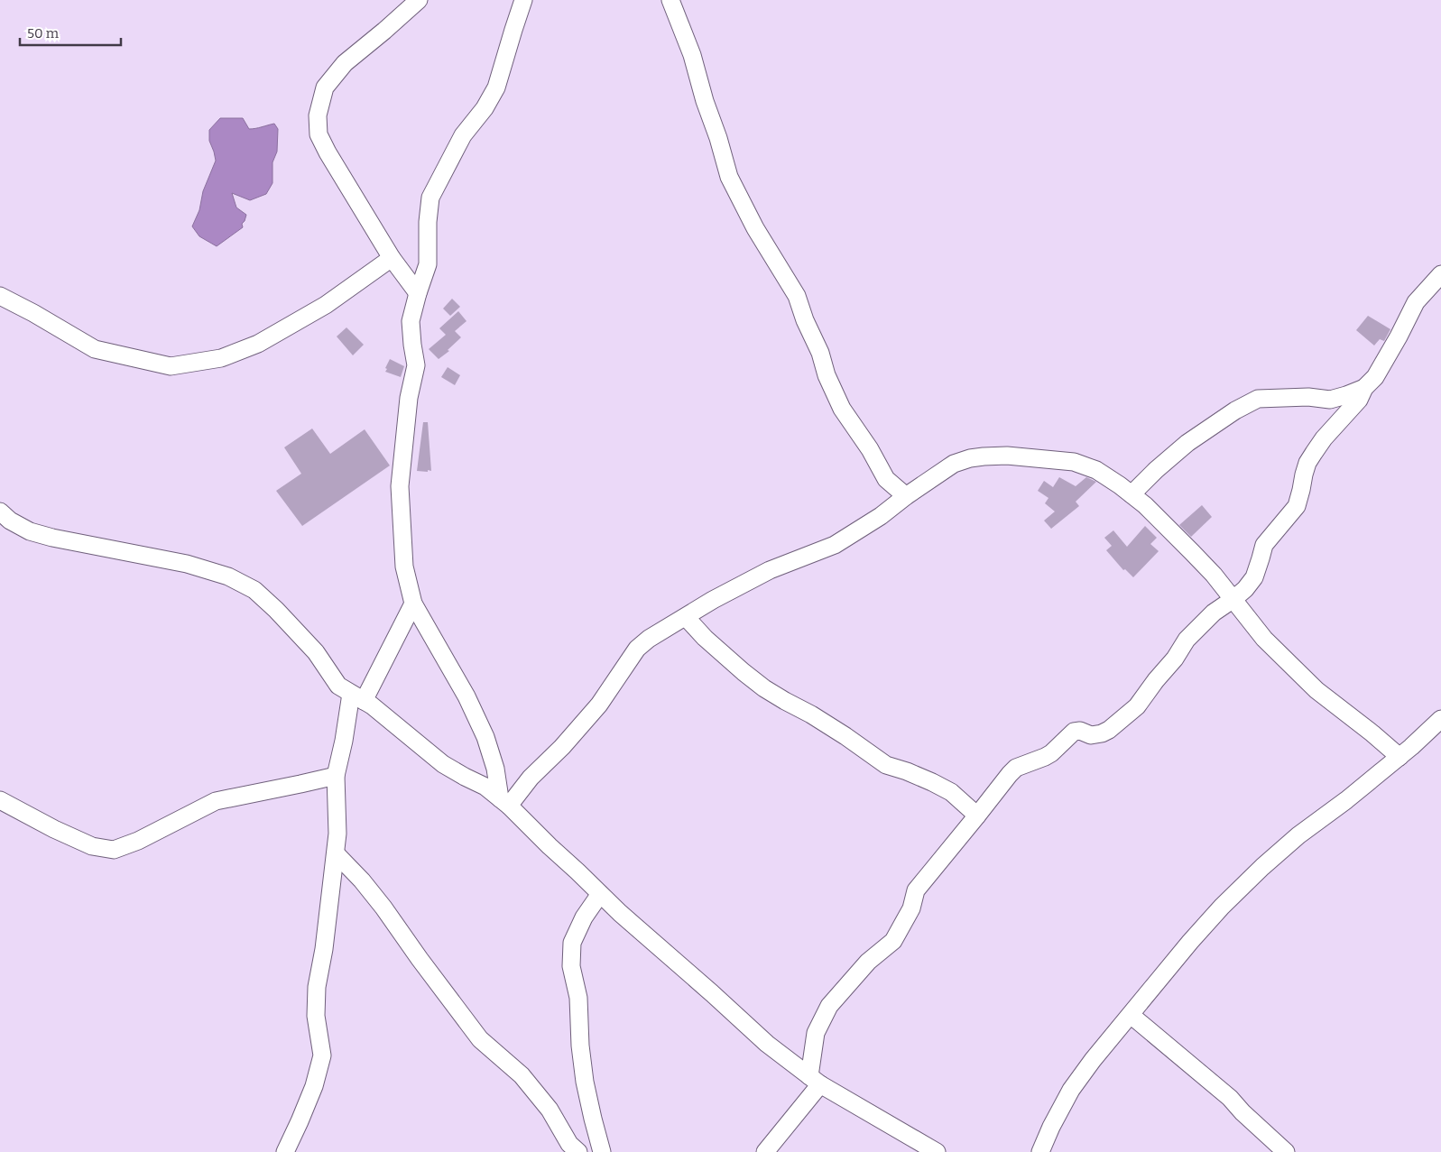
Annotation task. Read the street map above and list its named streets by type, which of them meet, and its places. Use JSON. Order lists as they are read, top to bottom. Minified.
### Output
{"scale_bar":"50 m"}
